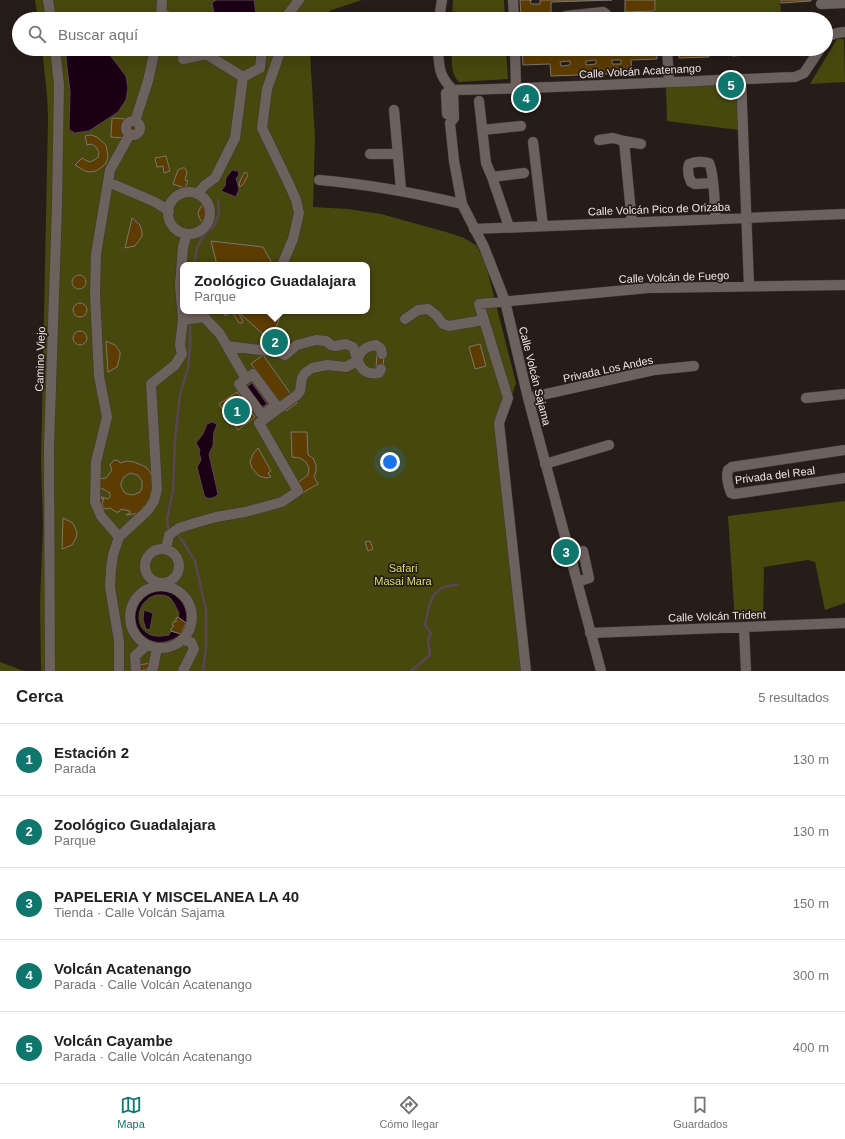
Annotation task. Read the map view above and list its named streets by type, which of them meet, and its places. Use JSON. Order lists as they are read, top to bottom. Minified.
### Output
{"streets":{"street":["Calle Volcán Acatenango","Calle Volcán Pico de Orizaba","Calle Volcán de Fuego","Camino Viejo","Privada Los Andes","Calle Volcán Sajama","Privada del Real","Calle Volcán Trident"]},"crossings":[["Calle Volcán Acatenango","Calle Volcán Sajama"],["Calle Volcán Pico de Orizaba","Calle Volcán Sajama"],["Calle Volcán de Fuego","Calle Volcán Sajama"],["Privada Los Andes","Calle Volcán Sajama"],["Calle Volcán Sajama","Calle Volcán Trident"]],"parks":["Safari Masai Mara"],"page":{"search":"Buscar aquí","pins":["5","4","2","1","3"],"popup":["Zoológico Guadalajara","Parque"],"heading":["Cerca","5 resultados"],"list":[{"mark":"1","name":"Estación 2","note":"Parada","value":"130 m"},{"mark":"2","name":"Zoológico Guadalajara","note":"Parque","value":"130 m"},{"mark":"3","name":"PAPELERIA Y MISCELANEA LA 40","note":"Tienda · Calle Volcán Sajama","value":"150 m"},{"mark":"4","name":"Volcán Acatenango","note":"Parada · Calle Volcán Acatenango","value":"300 m"},{"mark":"5","name":"Volcán Cayambe","note":"Parada · Calle Volcán Acatenango","value":"400 m"}],"nav":["Mapa","Cómo llegar","Guardados"]}}
